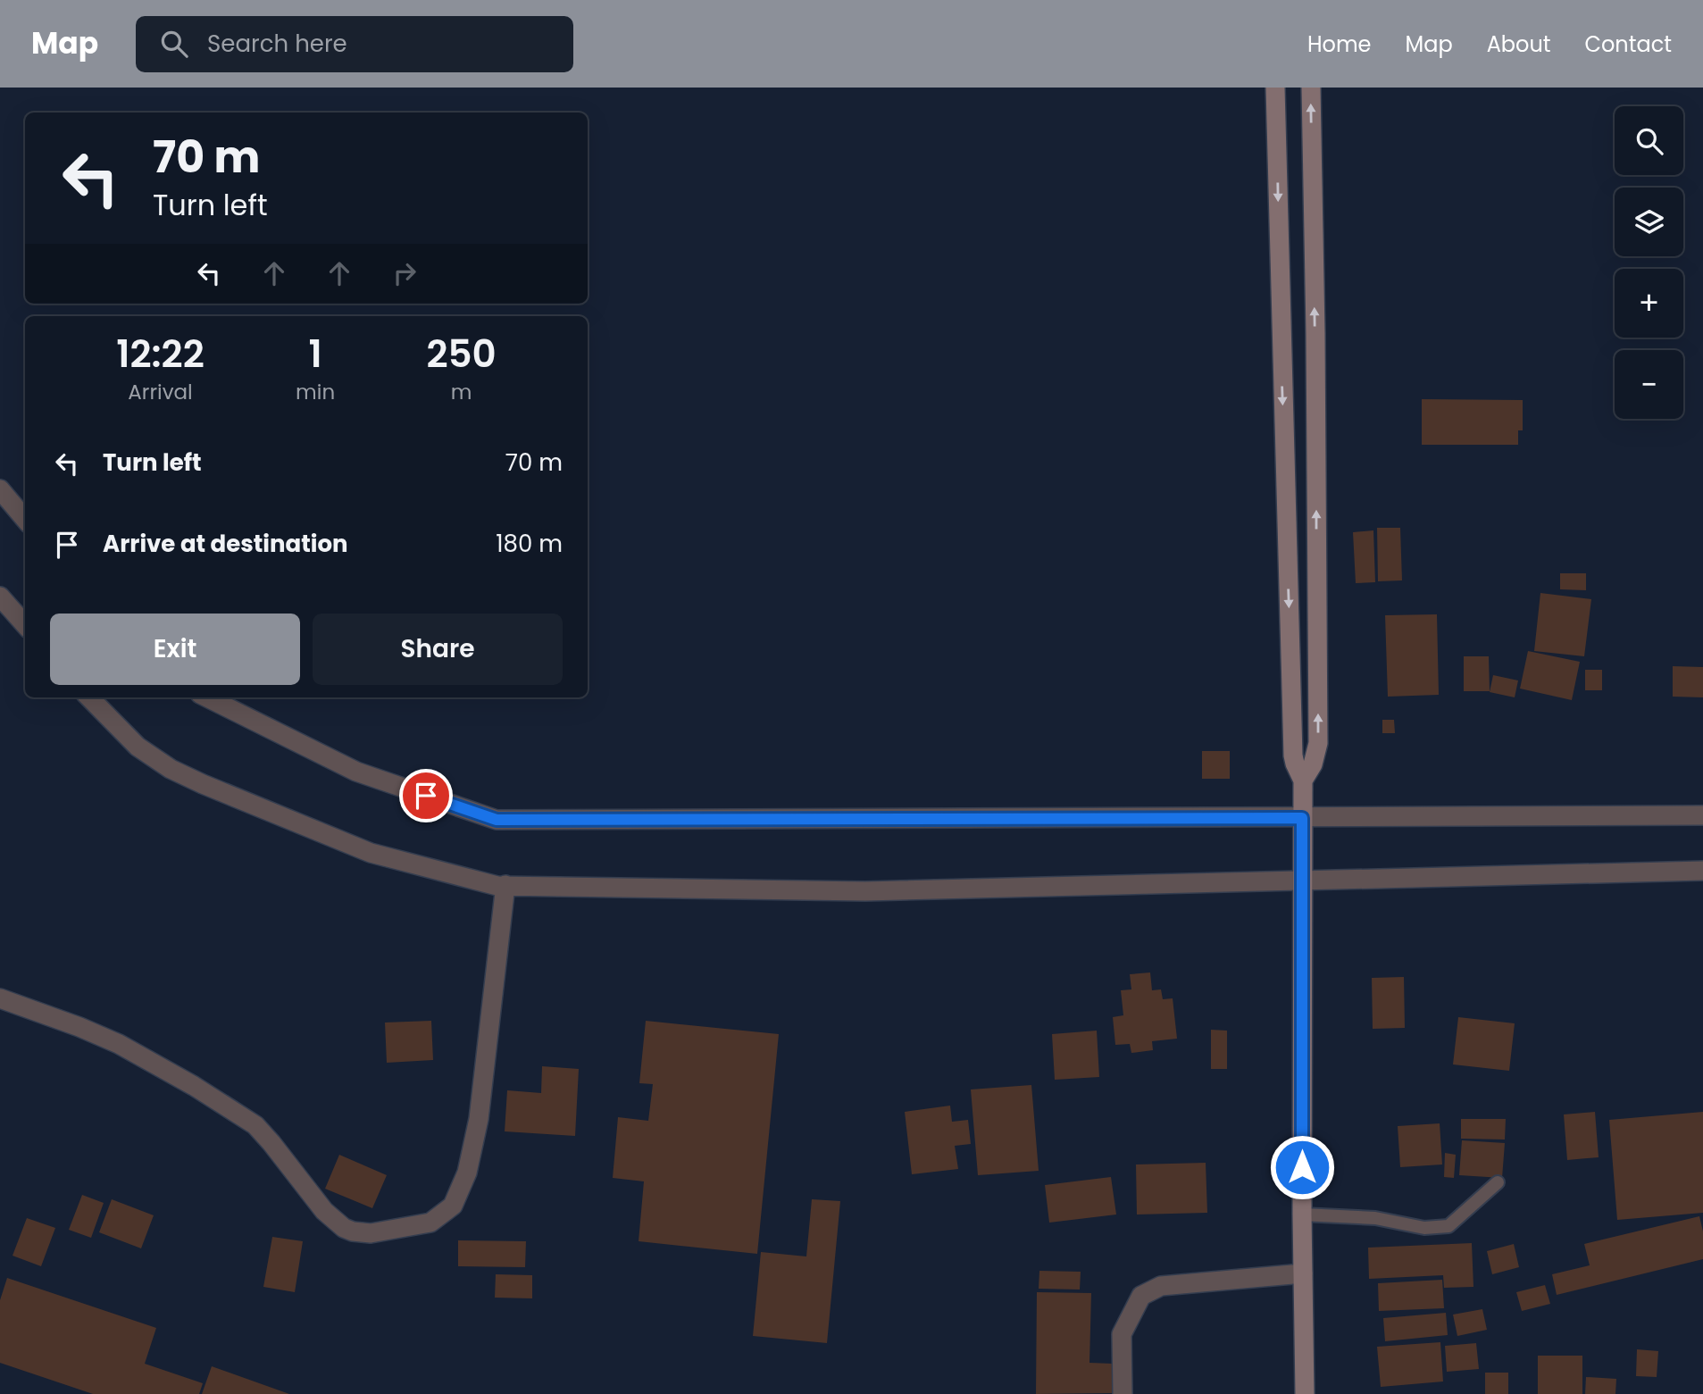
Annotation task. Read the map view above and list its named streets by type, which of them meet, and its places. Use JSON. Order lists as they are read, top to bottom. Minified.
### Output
{"page":{"header":"Map","search":"Search here","nav":["Home","Map","About","Contact"],"map_buttons":["+","−"],"turn":["70 m","Turn left"],"eta":["12:22","Arrival","1","min","250","m"],"list":[{"name":"Turn left","value":"70 m"},{"name":"Arrive at destination","value":"180 m"}],"buttons":["Exit","Share"]}}
